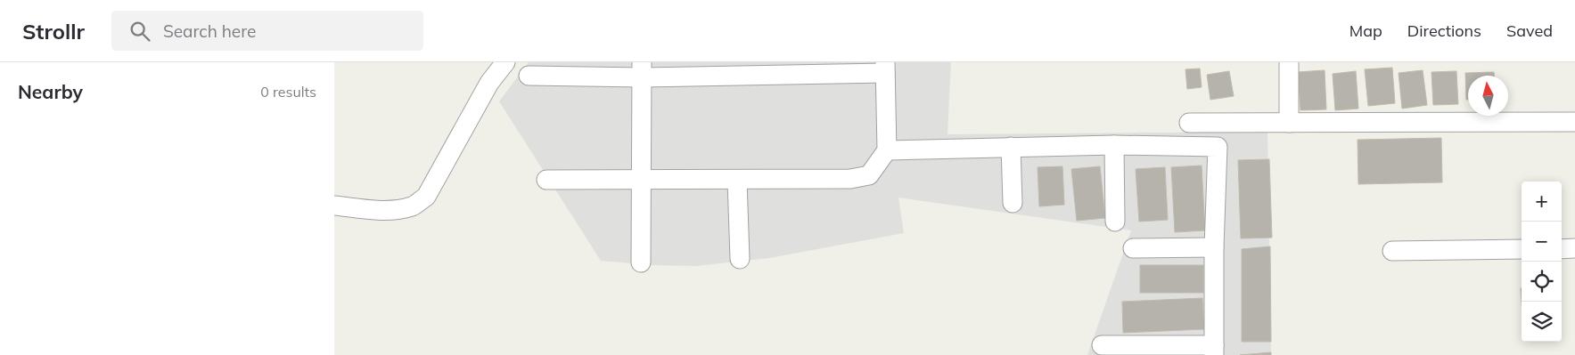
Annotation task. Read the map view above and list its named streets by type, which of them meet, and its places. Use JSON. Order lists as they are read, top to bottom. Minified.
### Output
{"north":"top","page":{"header":"Strollr","search":"Search here","nav":["Map","Directions","Saved"],"heading":["Nearby","0 results"],"map_buttons":["+","−"]}}
